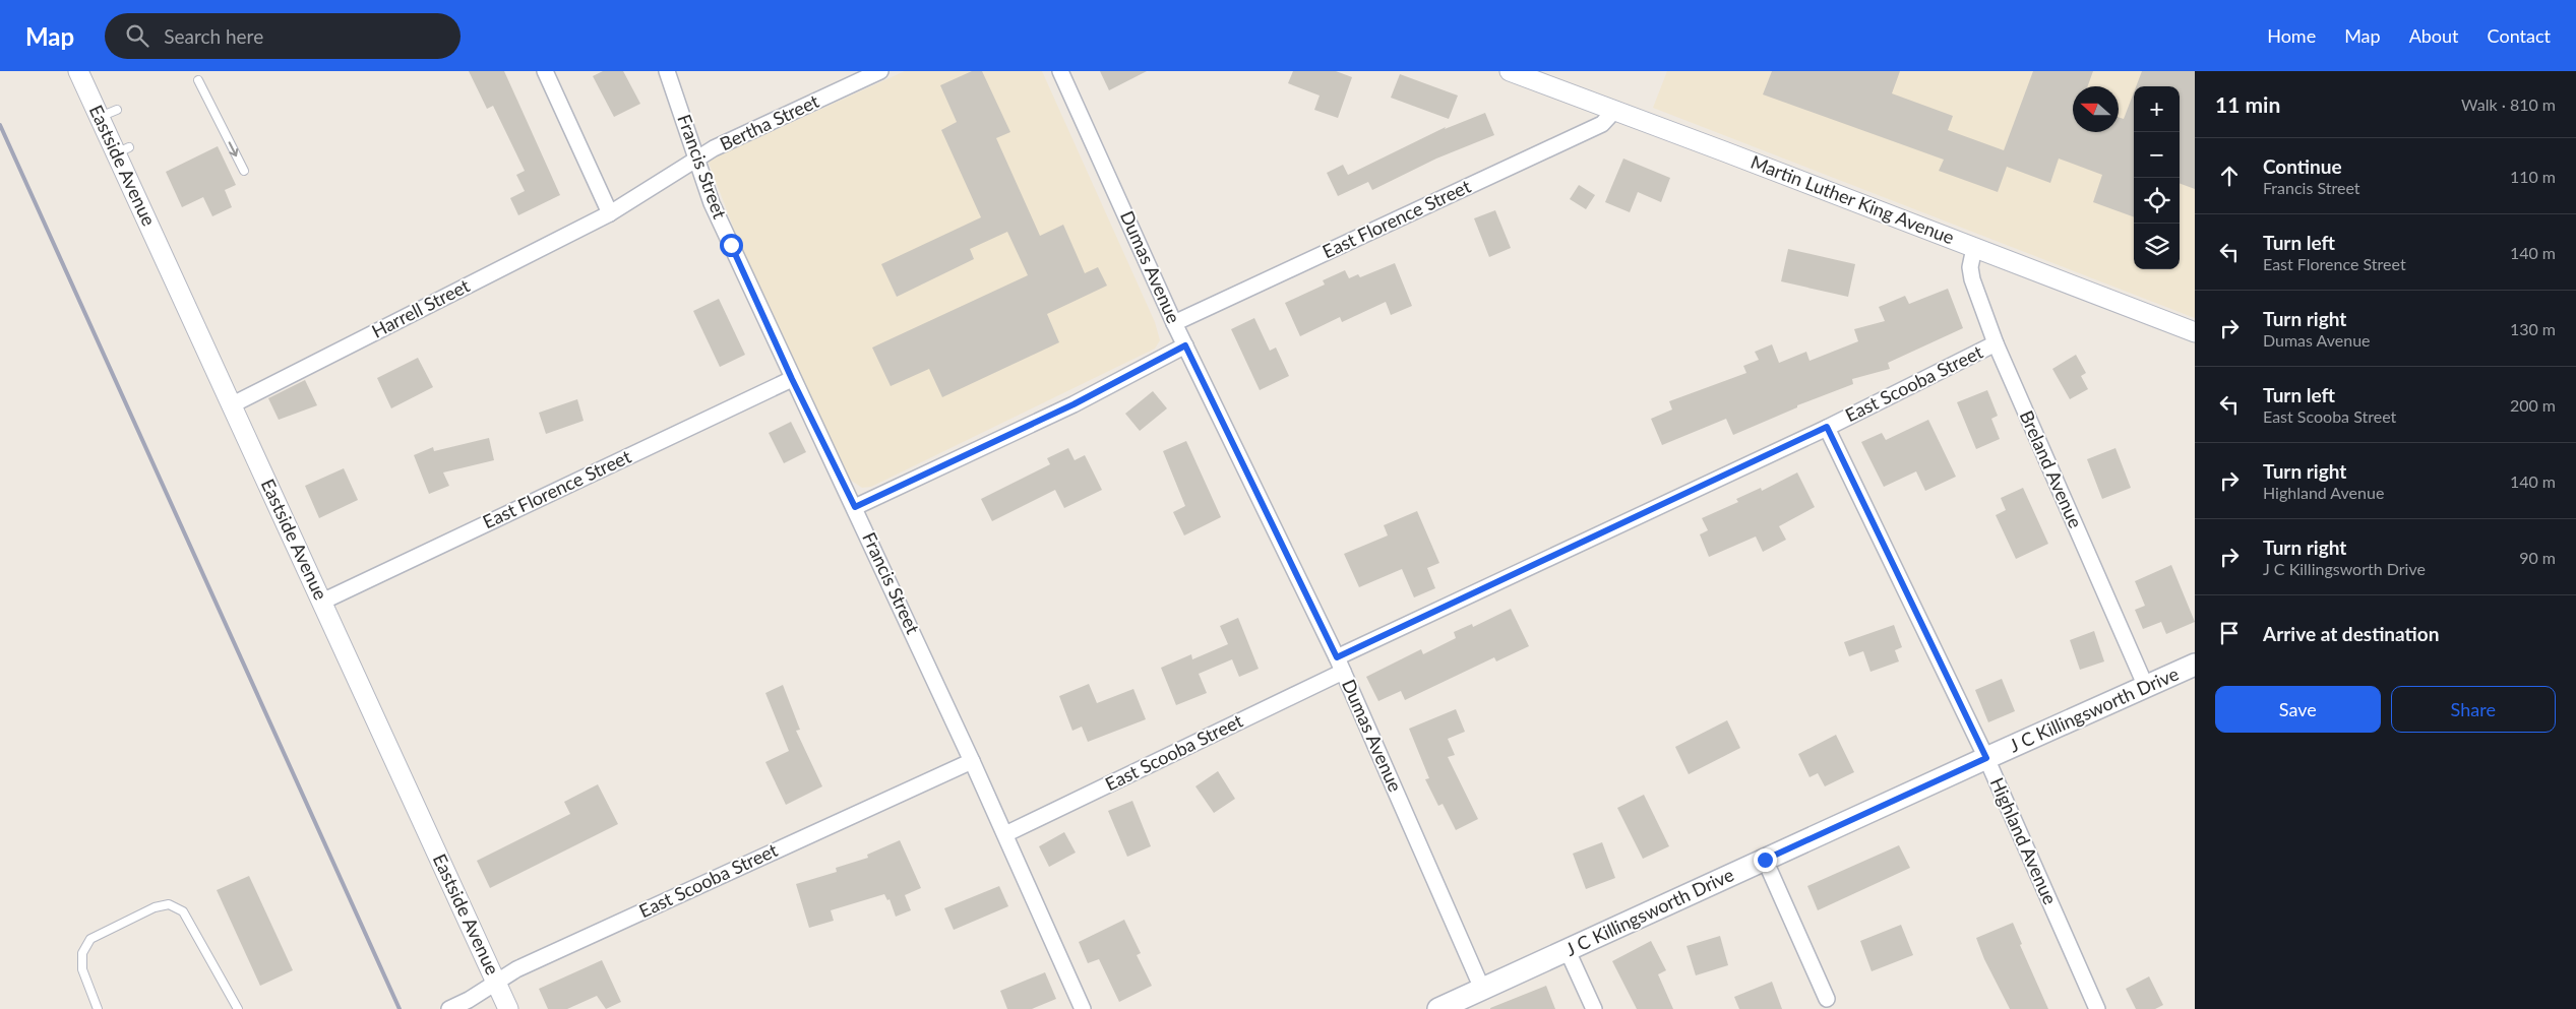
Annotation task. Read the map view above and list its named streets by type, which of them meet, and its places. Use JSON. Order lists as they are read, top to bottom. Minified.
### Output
{"streets":{"main road":["J C Killingsworth Drive"],"street":["Bertha Street","Eastside Avenue","Francis Street","Martin Luther King Avenue","East Florence Street","Dumas Avenue","Harrell Street","East Scooba Street","Breland Avenue","Highland Avenue"]},"crossings":[["Bertha Street","Francis Street"],["Bertha Street","Harrell Street"],["Eastside Avenue","East Florence Street"],["Eastside Avenue","Harrell Street"],["Eastside Avenue","East Scooba Street"],["Francis Street","East Florence Street"],["Francis Street","East Scooba Street"],["Martin Luther King Avenue","East Florence Street"],["Martin Luther King Avenue","Breland Avenue"],["East Florence Street","Dumas Avenue"],["Dumas Avenue","East Scooba Street"],["Dumas Avenue","J C Killingsworth Drive"],["East Scooba Street","Breland Avenue"],["East Scooba Street","Highland Avenue"],["Breland Avenue","J C Killingsworth Drive"],["J C Killingsworth Drive","Highland Avenue"]],"north":"left","page":{"header":"Map","search":"Search here","nav":["Home","Map","About","Contact"],"heading":["11 min","Walk · 810 m"],"map_buttons":["+","−"],"list":[["Continue","Francis Street","110 m"],["Turn left","East Florence Street","140 m"],["Turn right","Dumas Avenue","130 m"],["Turn left","East Scooba Street","200 m"],["Turn right","Highland Avenue","140 m"],["Turn right","J C Killingsworth Drive","90 m"],"Arrive at destination"],"buttons":["Save","Share"]}}
